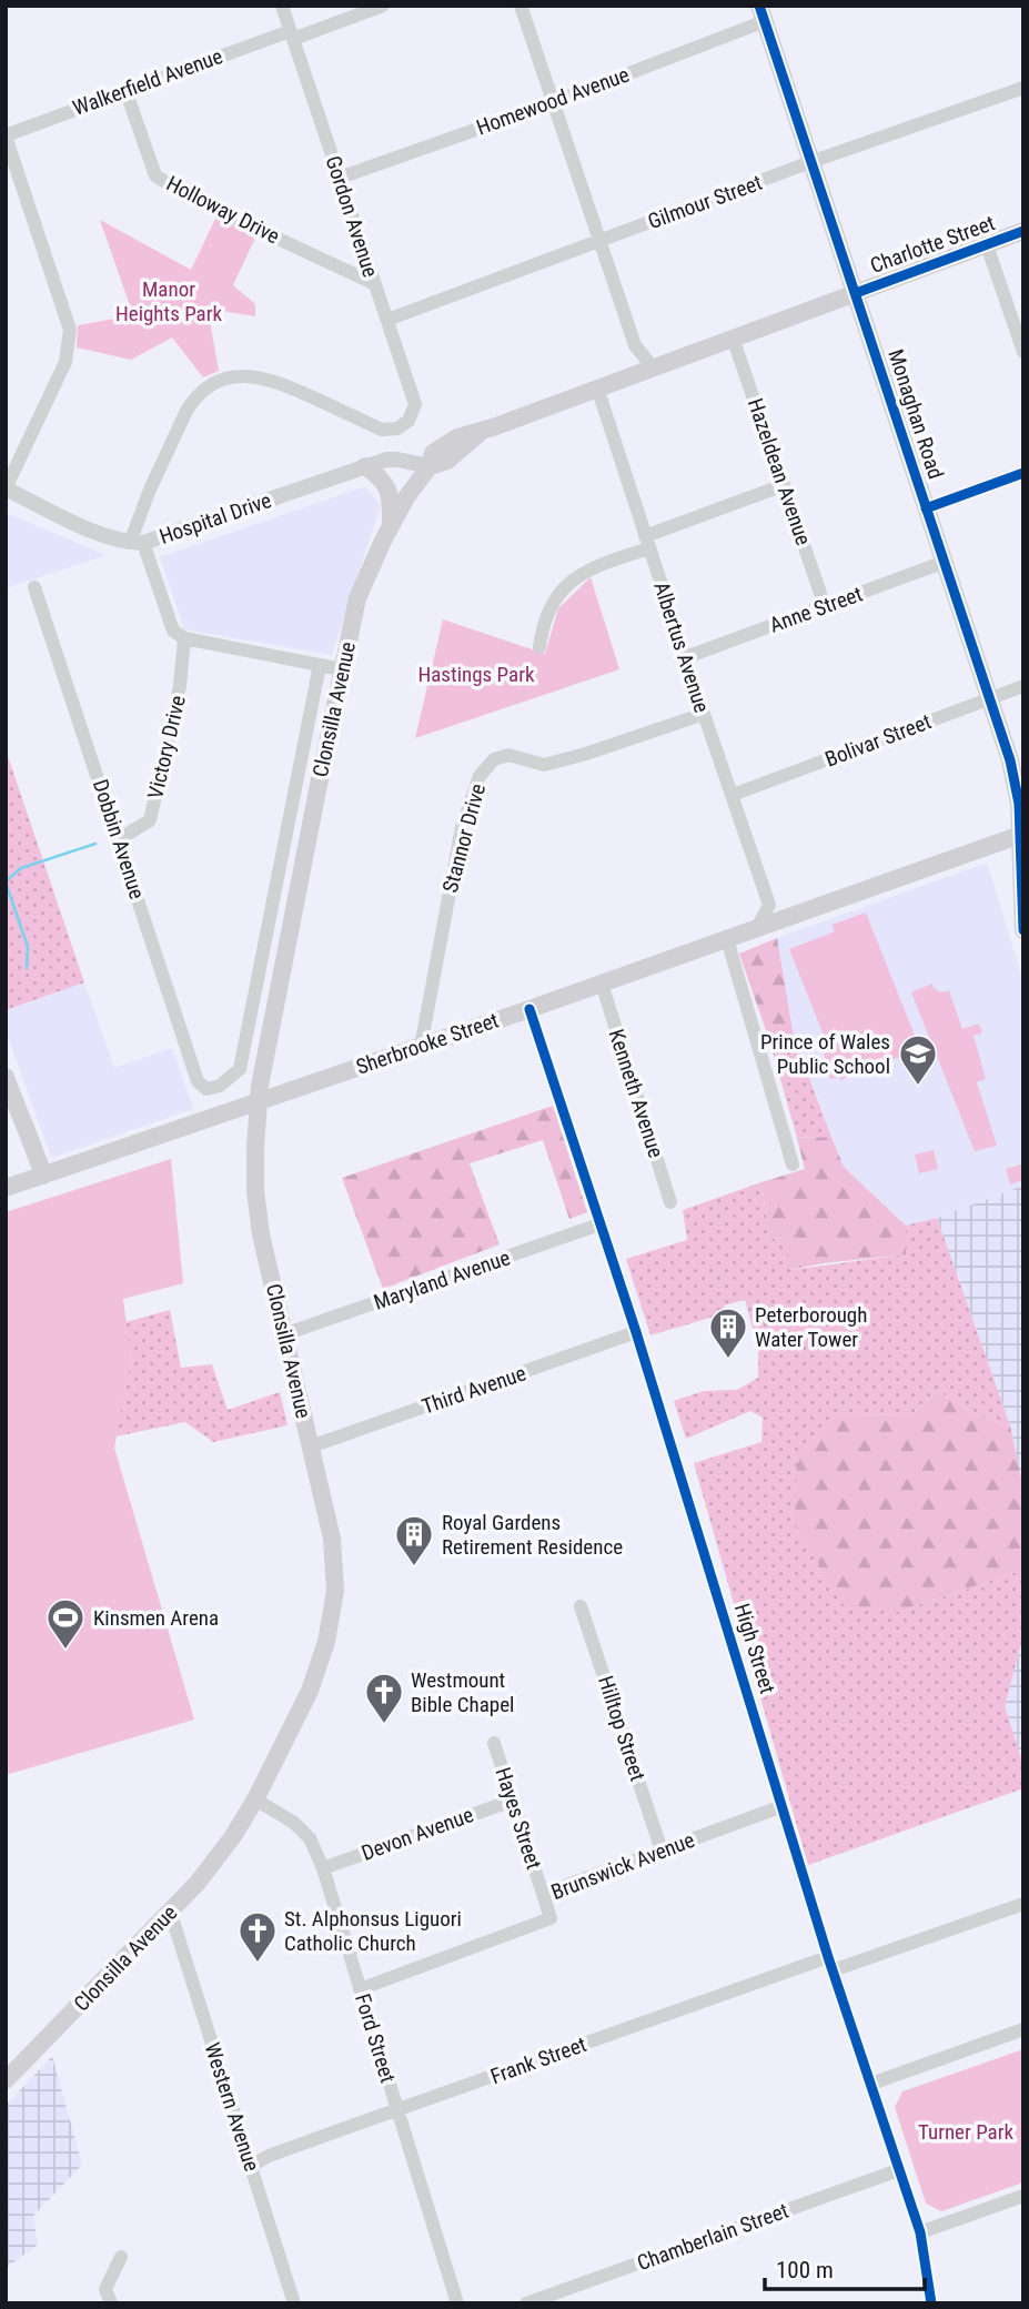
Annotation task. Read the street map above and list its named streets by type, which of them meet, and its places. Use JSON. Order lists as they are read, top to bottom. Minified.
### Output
{"streets":{"main road":["Charlotte Street","Monaghan Road","Clonsilla Avenue","Sherbrooke Street"],"street":["Walkerfield Avenue","Homewood Avenue","Gilmour Street","Holloway Drive","Gordon Avenue","Hazeldean Avenue","Hospital Drive","Anne Street","Albertus Avenue","Bolivar Street","Victory Drive","Stannor Drive","Dobbin Avenue","Kenneth Avenue","Maryland Avenue","Third Avenue","High Street","Hilltop Street","Hayes Street","Devon Avenue","Brunswick Avenue","Ford Street","Frank Street","Western Avenue","Chamberlain Street"]},"crossings":[["Walkerfield Avenue","Holloway Drive"],["Walkerfield Avenue","Gordon Avenue"],["Homewood Avenue","Gordon Avenue"],["Homewood Avenue","Monaghan Road"],["Gilmour Street","Gordon Avenue"],["Gilmour Street","Monaghan Road"],["Holloway Drive","Gordon Avenue"],["Gordon Avenue","Hospital Drive"],["Charlotte Street","Monaghan Road"],["Charlotte Street","Hazeldean Avenue"],["Charlotte Street","Hospital Drive"],["Charlotte Street","Albertus Avenue"],["Charlotte Street","Clonsilla Avenue"],["Monaghan Road","Anne Street"],["Monaghan Road","Bolivar Street"],["Monaghan Road","Sherbrooke Street"],["Hazeldean Avenue","Anne Street"],["Anne Street","Albertus Avenue"],["Albertus Avenue","Bolivar Street"],["Albertus Avenue","Stannor Drive"],["Clonsilla Avenue","Dobbin Avenue"],["Clonsilla Avenue","Sherbrooke Street"],["Clonsilla Avenue","Maryland Avenue"],["Clonsilla Avenue","Third Avenue"],["Clonsilla Avenue","Ford Street"],["Clonsilla Avenue","Western Avenue"],["Victory Drive","Dobbin Avenue"],["Stannor Drive","Sherbrooke Street"],["Sherbrooke Street","Kenneth Avenue"],["Sherbrooke Street","High Street"],["Maryland Avenue","High Street"],["Third Avenue","High Street"],["High Street","Brunswick Avenue"],["High Street","Frank Street"],["High Street","Chamberlain Street"],["Hilltop Street","Brunswick Avenue"],["Hayes Street","Devon Avenue"],["Hayes Street","Brunswick Avenue"],["Devon Avenue","Ford Street"],["Brunswick Avenue","Ford Street"],["Ford Street","Frank Street"],["Frank Street","Western Avenue"]],"parks":["Manor Heights Park","Hastings Park","Turner Park"],"places":{"school or university":["Prince of Wales Public School"],"building":["Peterborough Water Tower","Royal Gardens Retirement Residence"],"sports":["Kinsmen Arena"],"church":["Westmount Bible Chapel","St. Alphonsus Liguori Catholic Church"]},"scale_bar":"100 m"}
